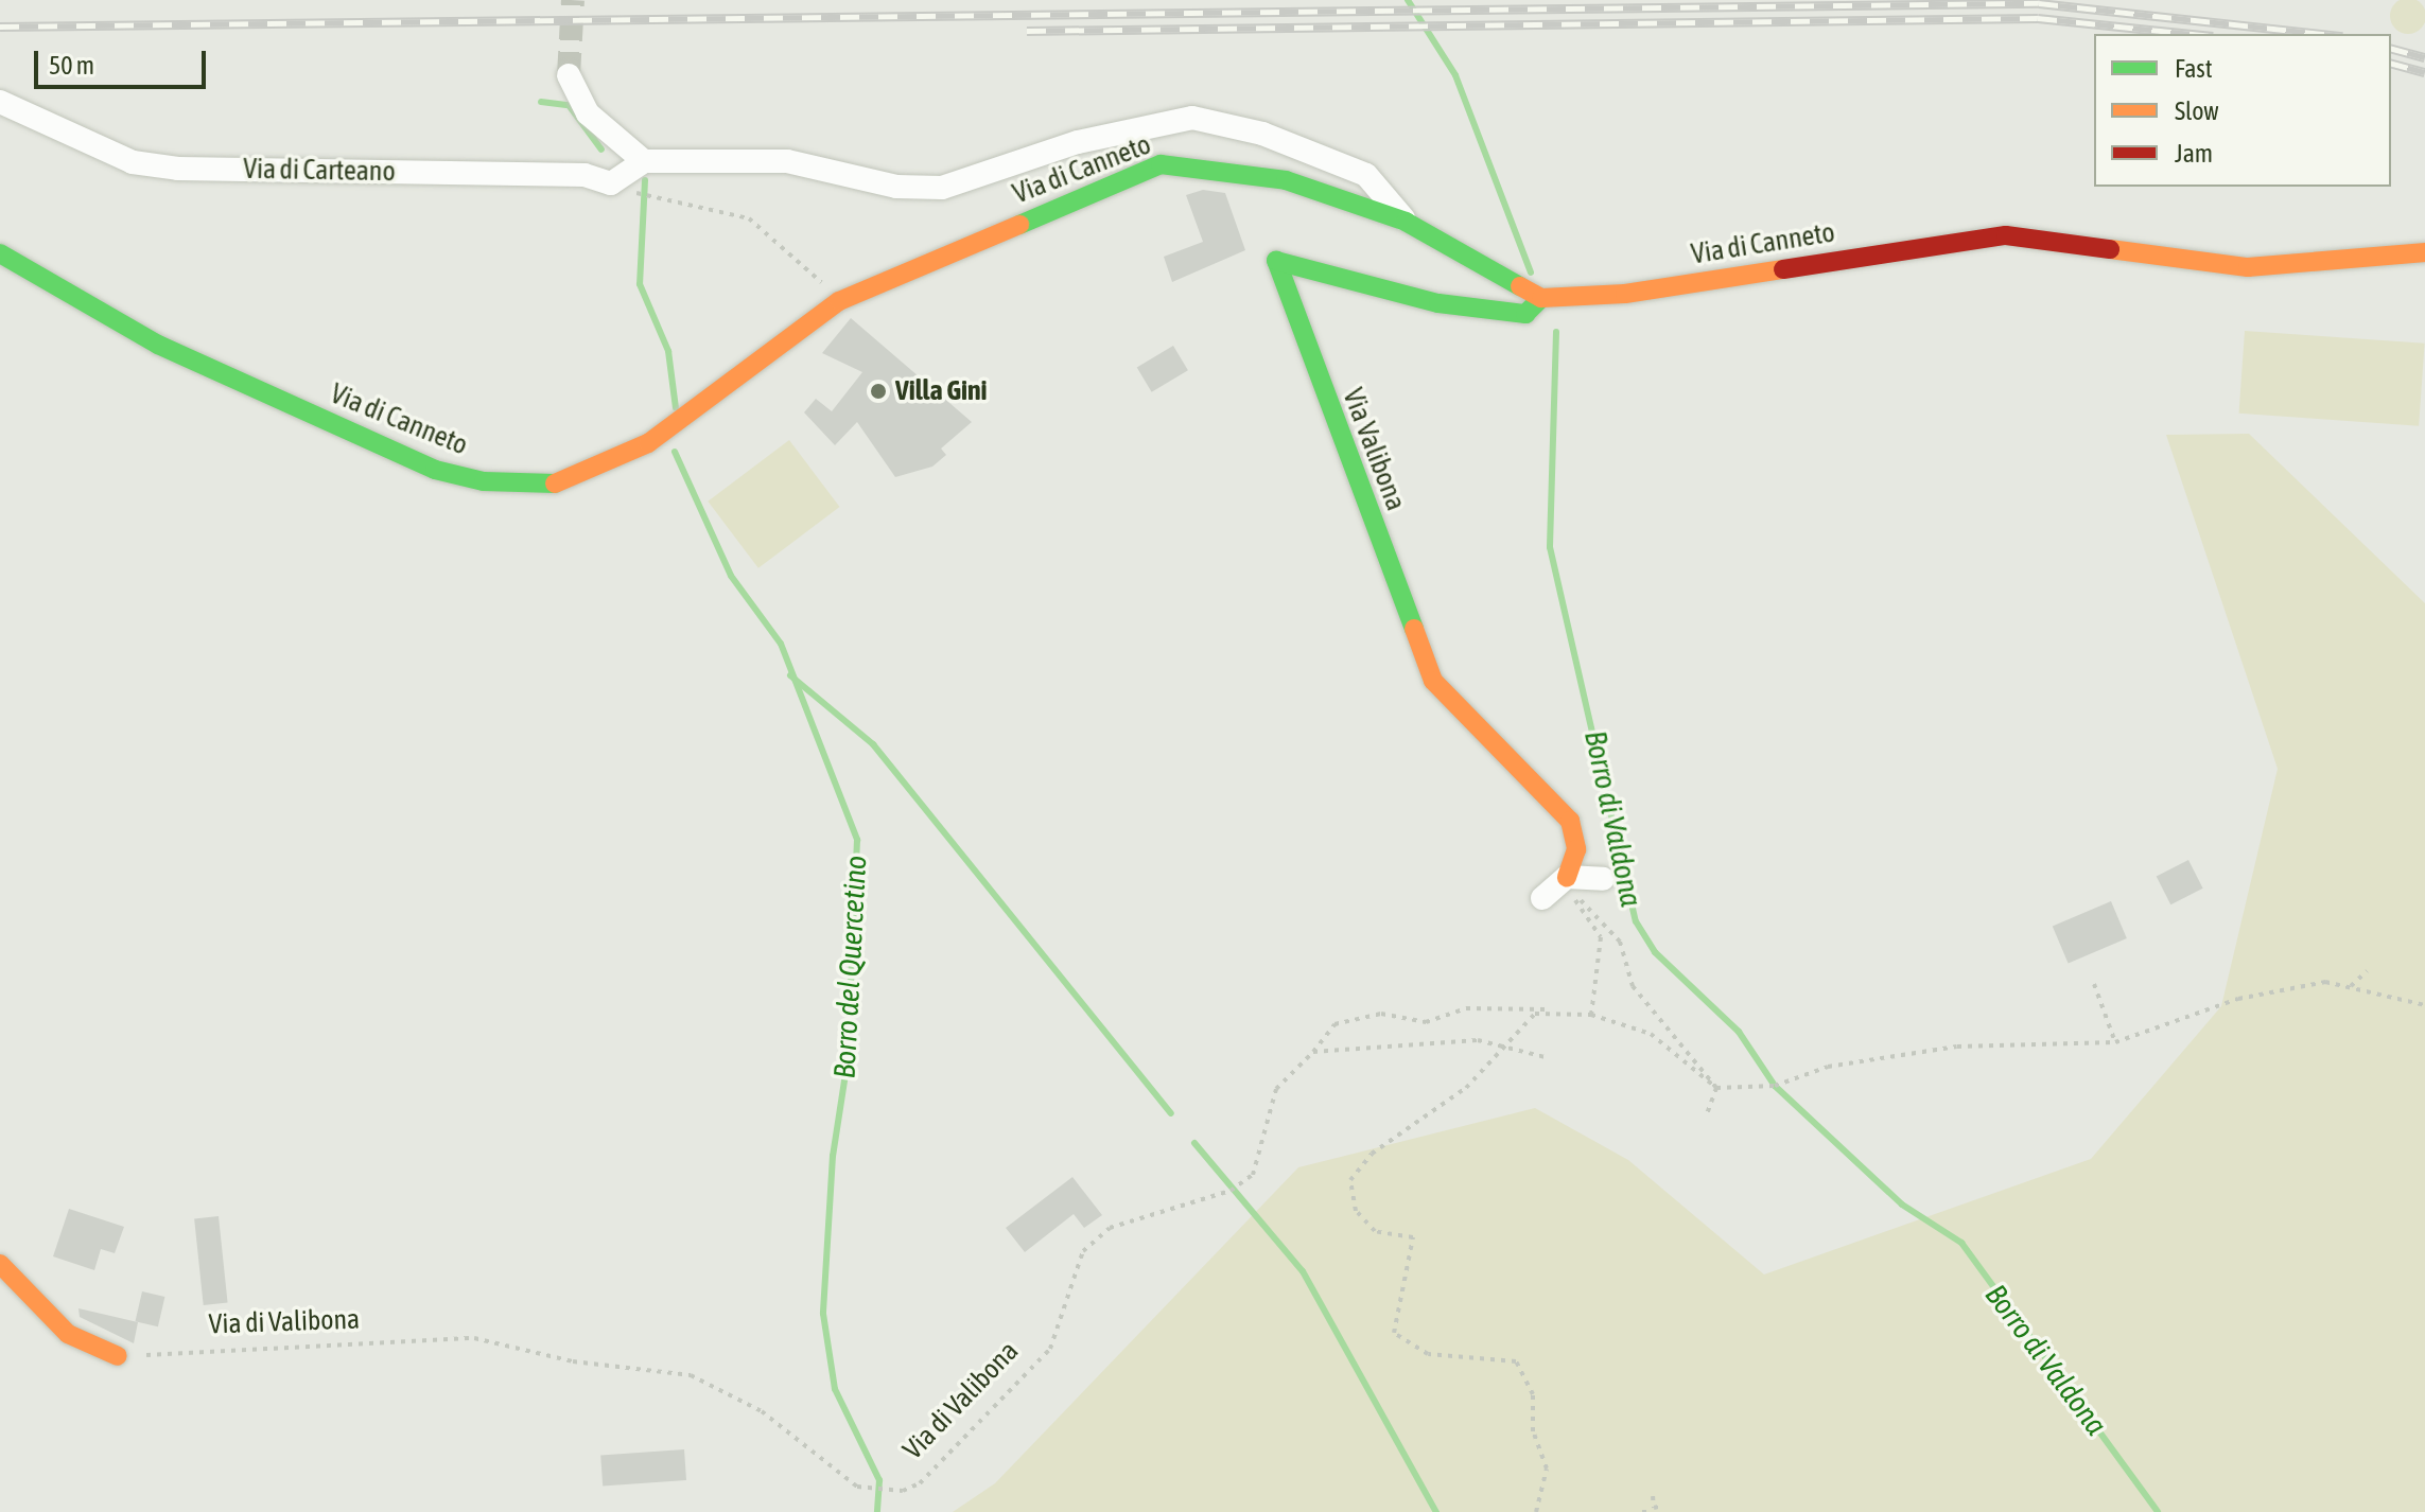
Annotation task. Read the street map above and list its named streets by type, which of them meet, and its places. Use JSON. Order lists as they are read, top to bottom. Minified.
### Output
{"streets":{"street":["Via di Canneto","Via di Carteano","Via Valibona"],"path":["Via di Valibona"]},"crossings":[["Via di Canneto","Via Valibona"]],"water":["Borro di Valdona","Borro del Quercetino"],"places":["Villa Gini"],"legend":["Fast","Slow","Jam"],"scale_bar":"50 m"}
